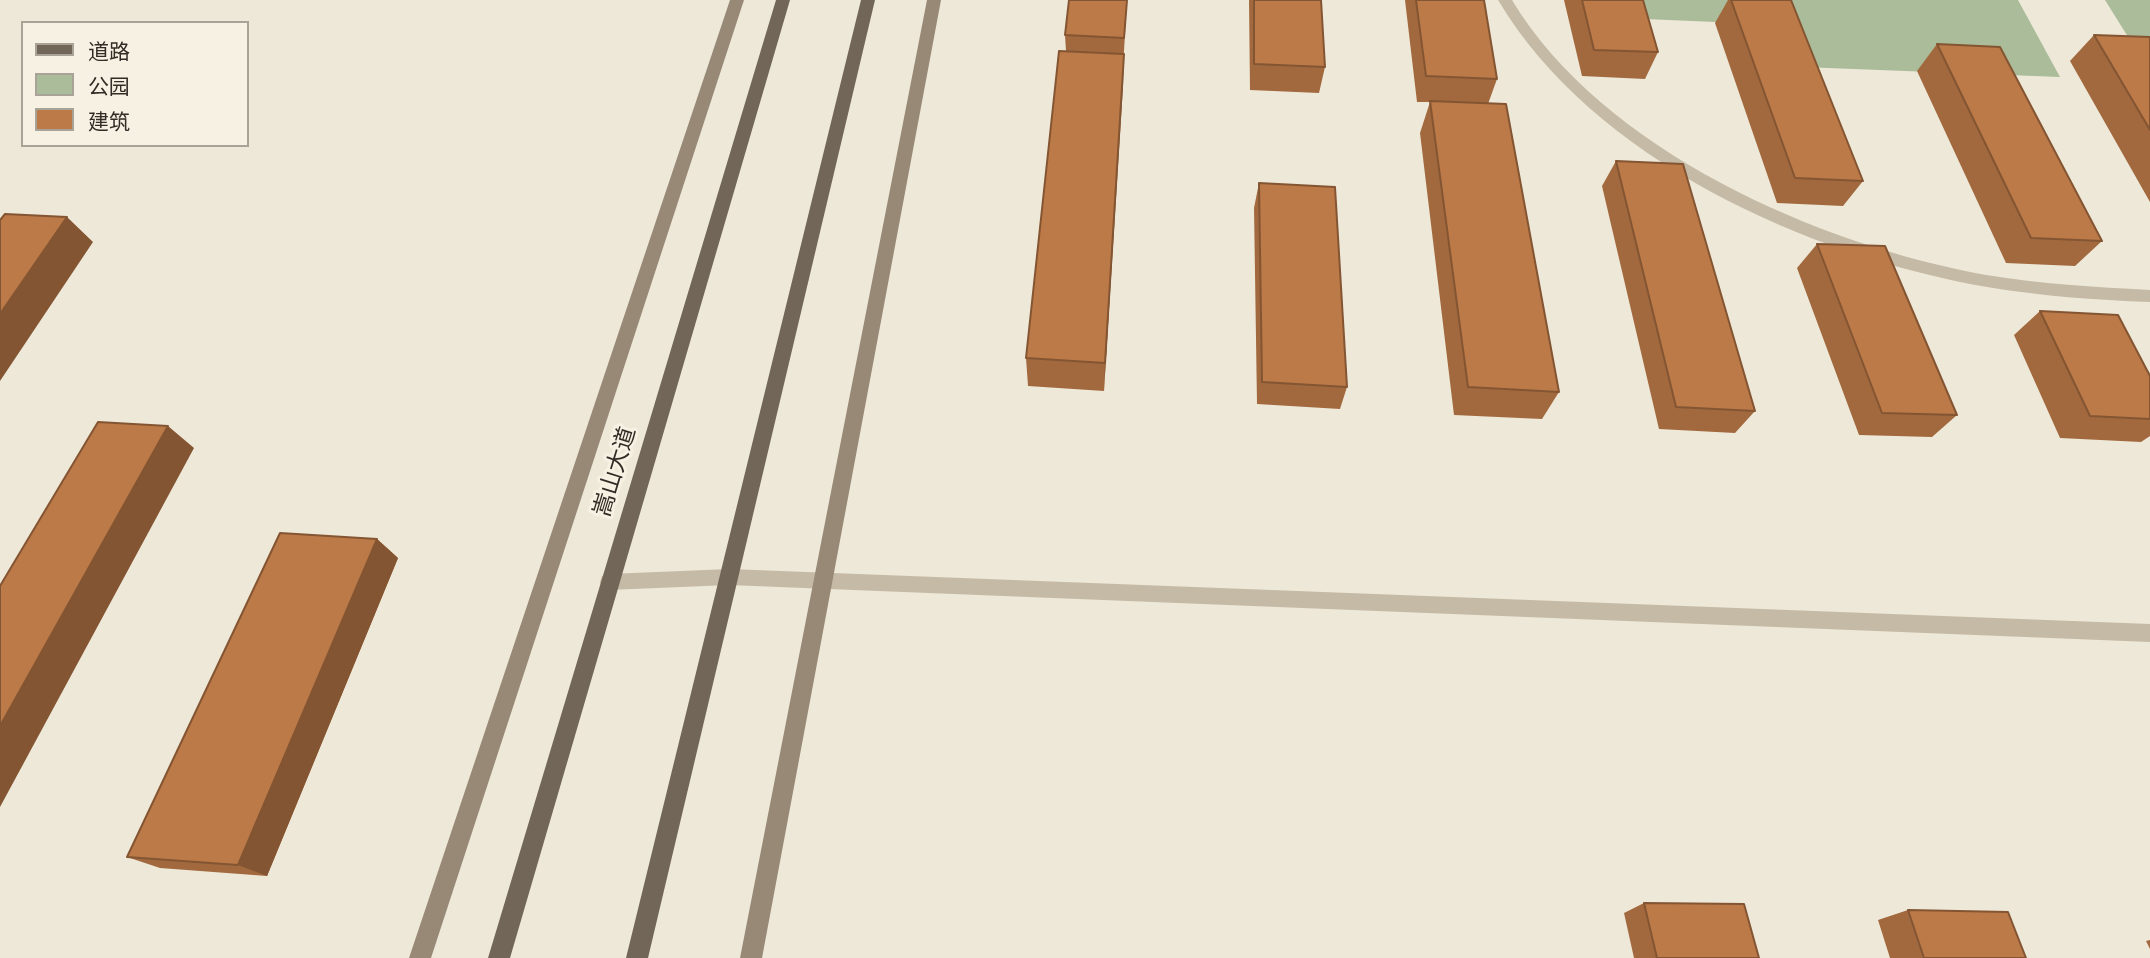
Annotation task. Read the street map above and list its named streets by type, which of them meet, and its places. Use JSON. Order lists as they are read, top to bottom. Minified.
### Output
{"streets":{"main road":["嵩山大道"]},"legend":["道路","公园","建筑"]}
